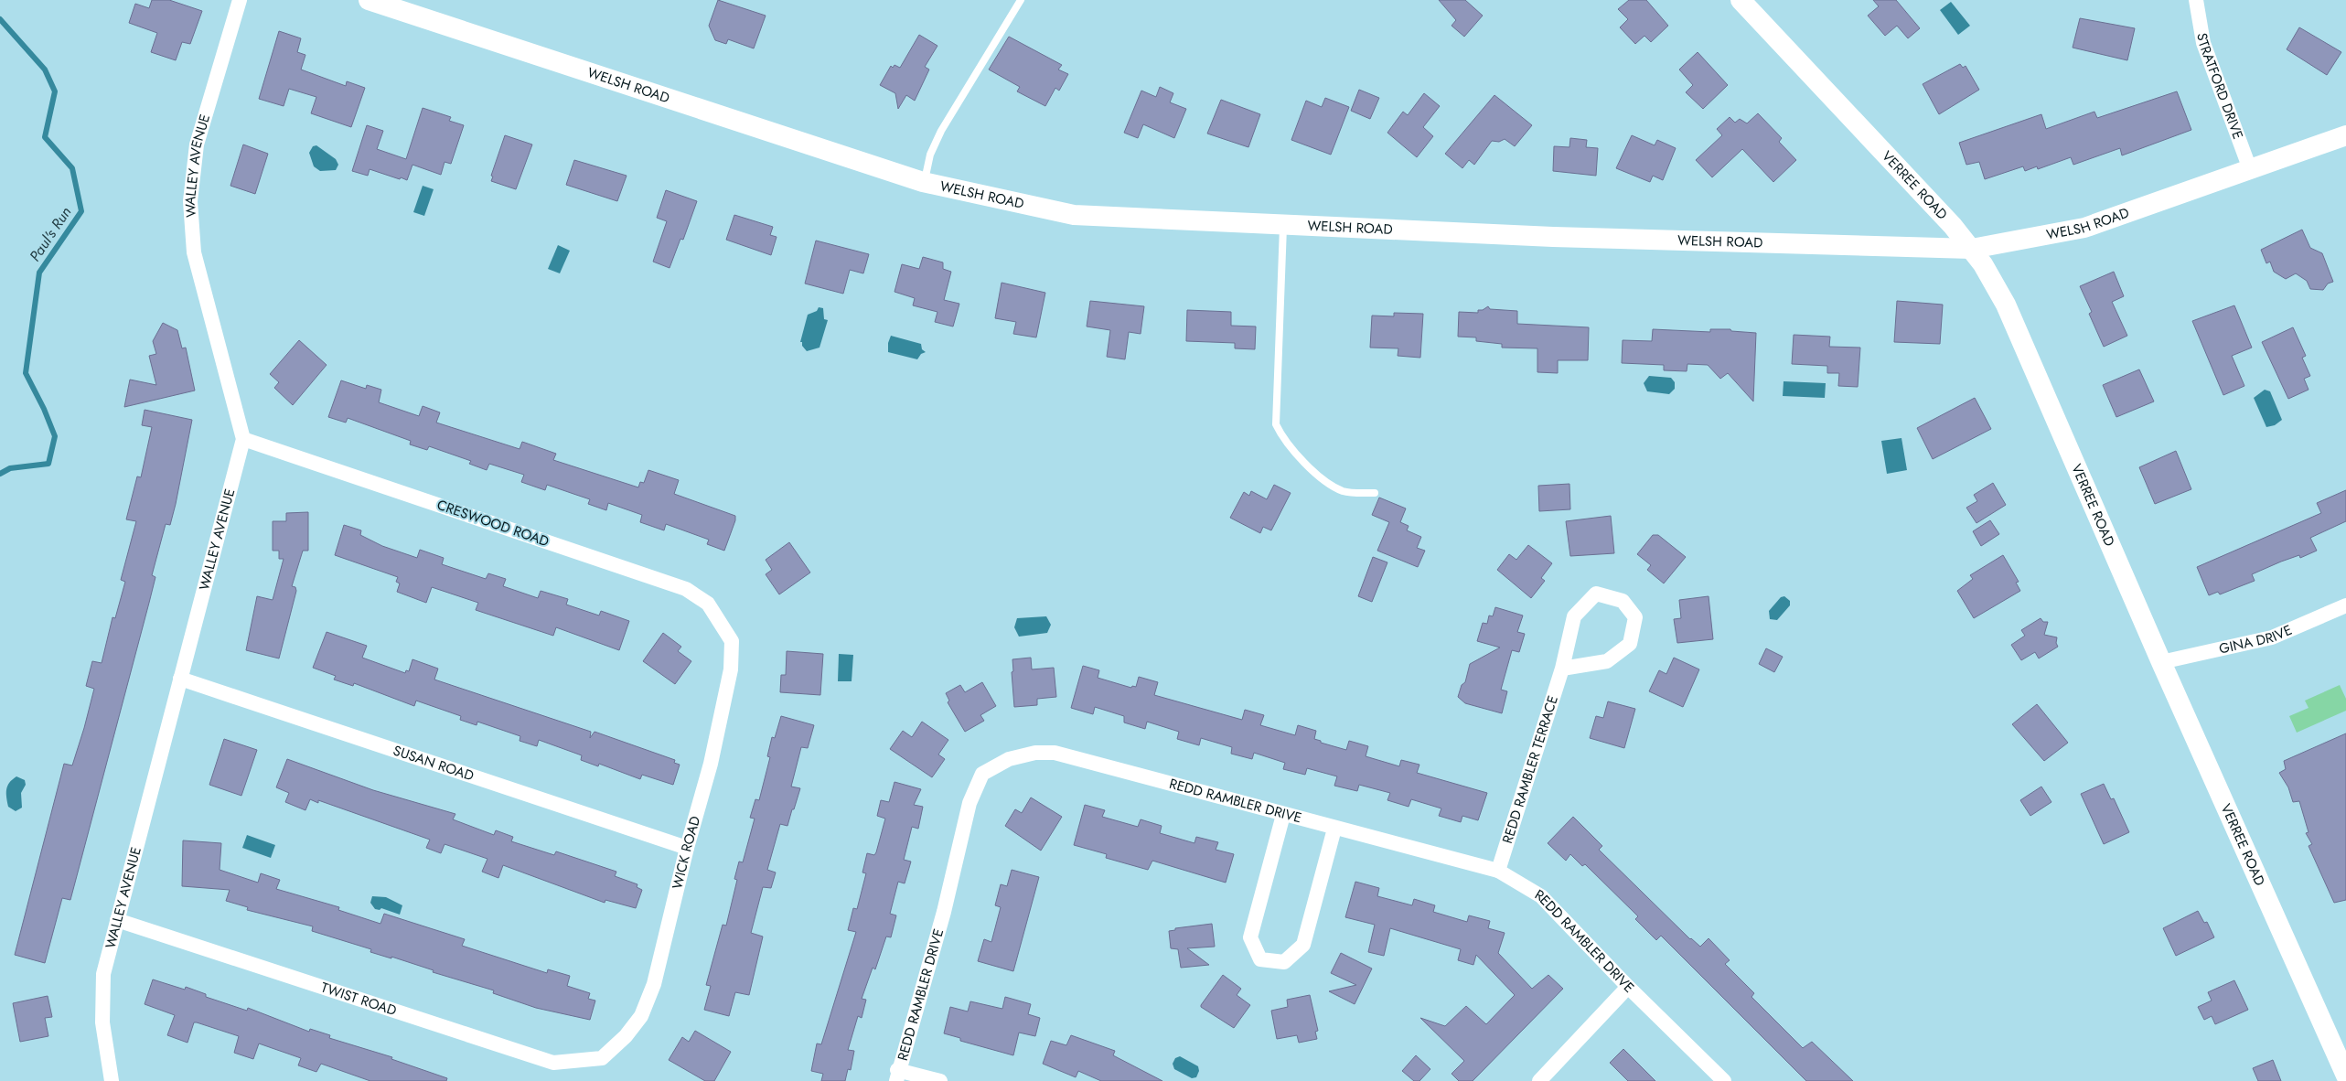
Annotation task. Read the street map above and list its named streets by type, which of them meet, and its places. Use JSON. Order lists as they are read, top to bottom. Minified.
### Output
{"streets":{"main road":["WELSH ROAD","VERREE ROAD"],"street":["STRATFORD DRIVE","WALLEY AVENUE","CRESWOOD ROAD","GINA DRIVE","SUSAN ROAD","REDD RAMBLER TERRACE","REDD RAMBLER DRIVE","WICK ROAD","TWIST ROAD"]},"crossings":[["WELSH ROAD","STRATFORD DRIVE"],["WELSH ROAD","VERREE ROAD"],["WALLEY AVENUE","CRESWOOD ROAD"],["WALLEY AVENUE","SUSAN ROAD"],["WALLEY AVENUE","TWIST ROAD"],["VERREE ROAD","GINA DRIVE"],["CRESWOOD ROAD","WICK ROAD"],["SUSAN ROAD","WICK ROAD"],["REDD RAMBLER TERRACE","REDD RAMBLER DRIVE"],["WICK ROAD","TWIST ROAD"]],"water":["Paul's Run"]}
